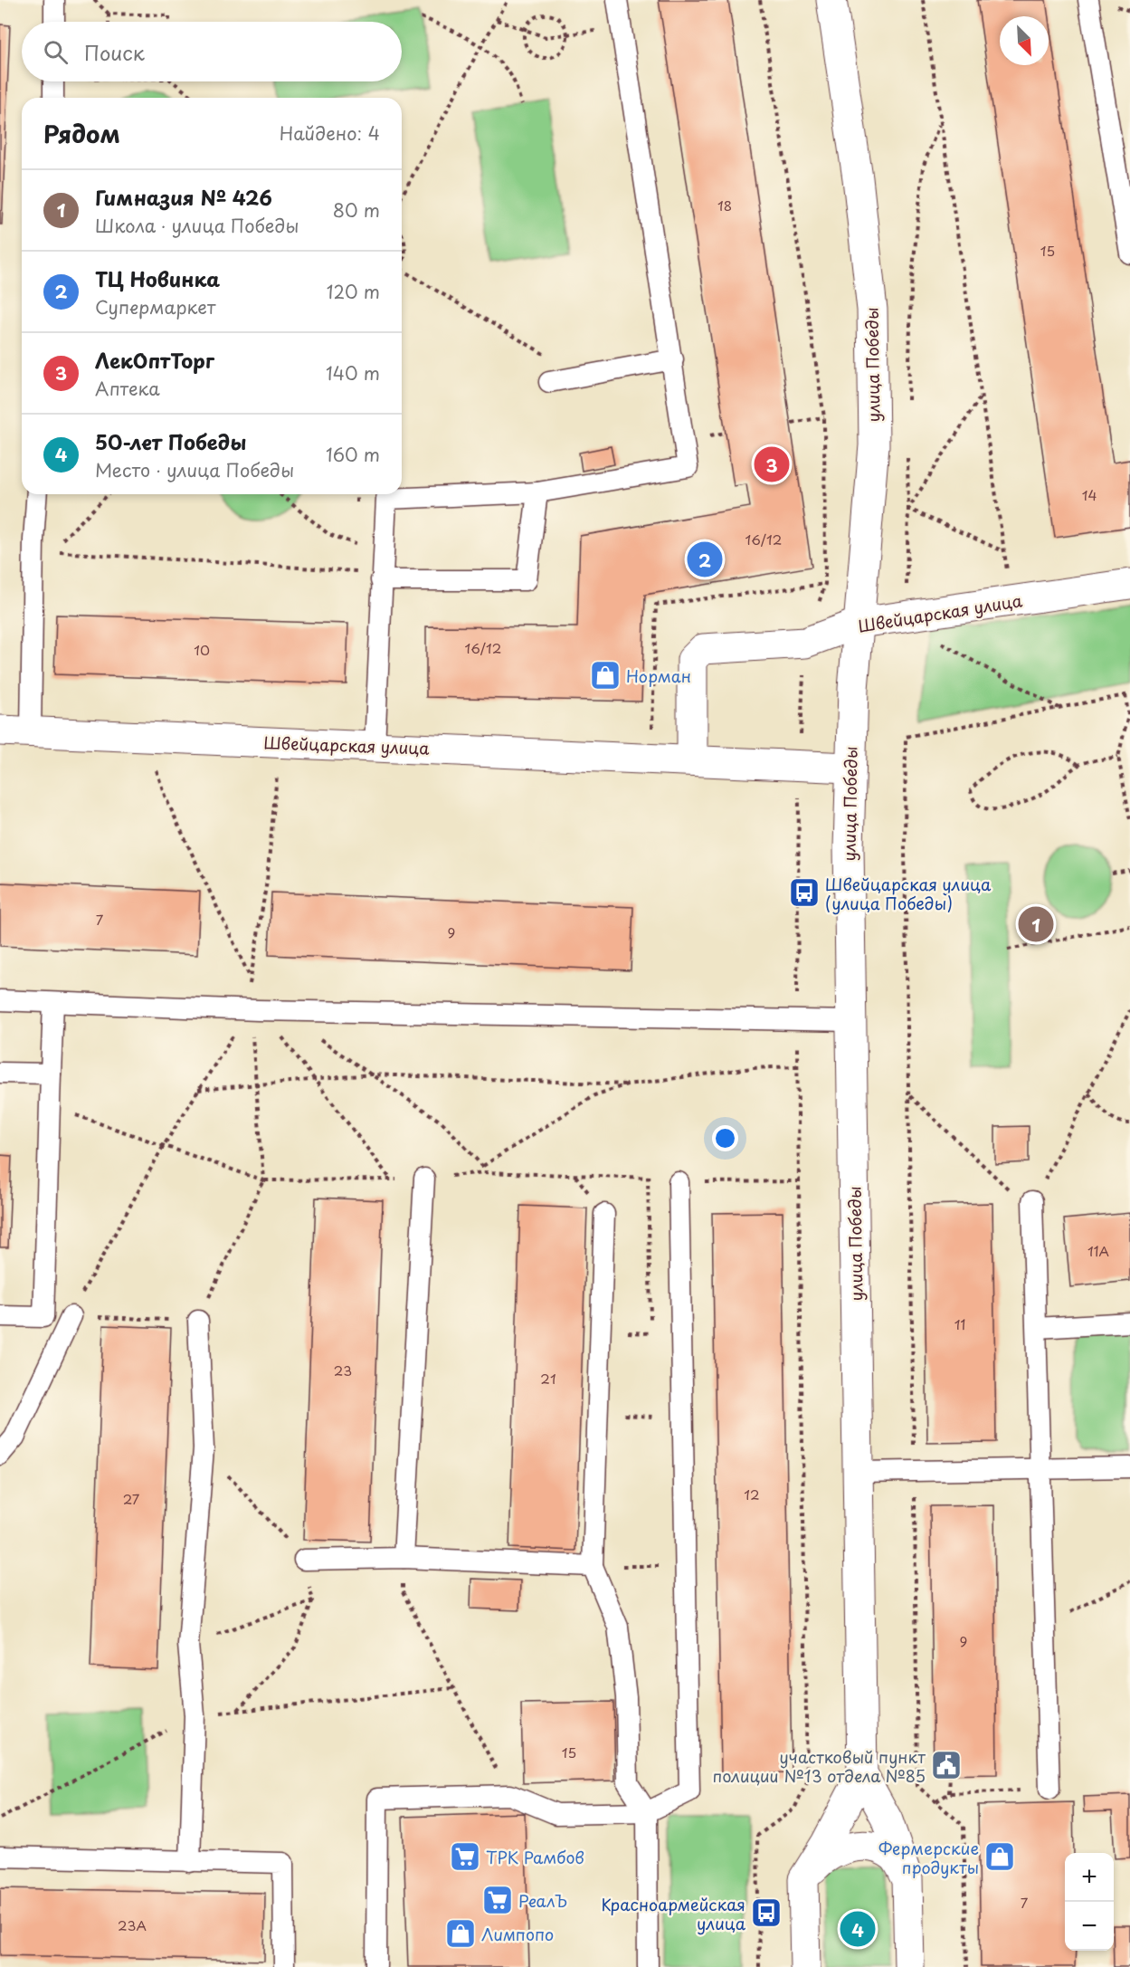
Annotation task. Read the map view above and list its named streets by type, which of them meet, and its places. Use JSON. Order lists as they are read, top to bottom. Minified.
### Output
{"streets":{"main road":["улица Победы","Швейцарская улица"]},"crossings":[["улица Победы","Швейцарская улица"]],"places":{"shop":["Норман","Фермерские продукты","Лимпопо"],"bus stop":["Швейцарская улица (улица Победы)","Красноармейская улица"],"public building":["участковый пункт полиции №13 отдела №85"],"supermarket":["ТРК Рамбов","РеалЪ"]},"house_numbers":["18","15","14","16/12","16/12","10","7","9","11А","11","23","21","12","27","9","15","7","23А"],"north":"bottom right","page":{"search":"Поиск","heading":["Рядом","Найдено: 4"],"list":[{"mark":"1","name":"Гимназия № 426","note":"Школа · улица Победы","value":"80 m"},{"mark":"2","name":"ТЦ Новинка","note":"Супермаркет","value":"120 m"},{"mark":"3","name":"ЛекОптТорг","note":"Аптека","value":"140 m"},{"mark":"4","name":"50-лет Победы","note":"Место · улица Победы","value":"160 m"}],"pins":["3","2","1","4"],"map_buttons":["+","−"]}}
